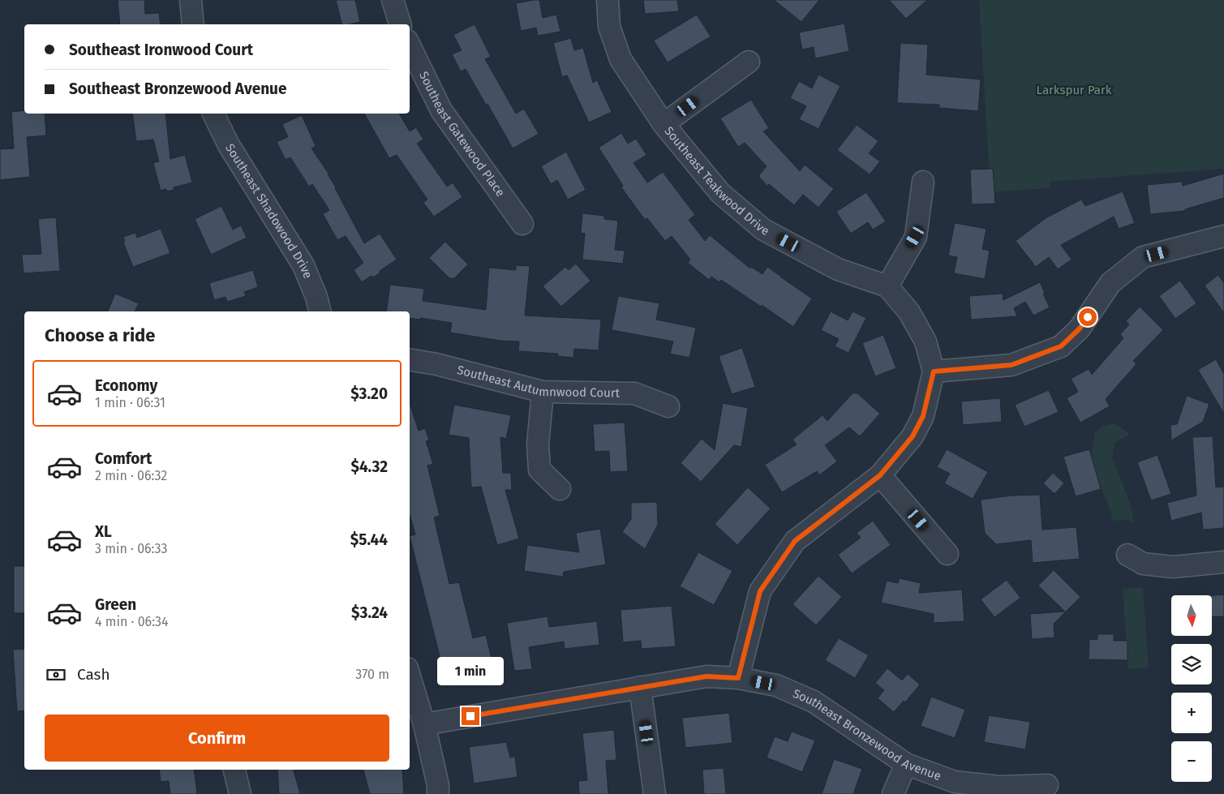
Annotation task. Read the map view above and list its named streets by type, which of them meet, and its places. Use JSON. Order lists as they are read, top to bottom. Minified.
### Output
{"streets":{"street":["Southeast Gatewood Place","Southeast Teakwood Drive","Southeast Shadowood Drive","Southeast Autumnwood Court","Southeast Bronzewood Avenue"]},"parks":["Larkspur Park"],"north":"bottom","page":{"banner":["Southeast Ironwood Court","Southeast Bronzewood Avenue"],"heading":"Choose a ride","list":[{"name":"Economy","note":"1 min · 06:31","value":"$3.20"},{"name":"Comfort","note":"2 min · 06:32","value":"$4.32"},{"name":"XL","note":"3 min · 06:33","value":"$5.44"},{"name":"Green","note":"4 min · 06:34","value":"$3.24"}],"map_buttons":["+","−"],"pay":["Cash","370 m"],"bubble":"1 min","buttons":"Confirm"}}
